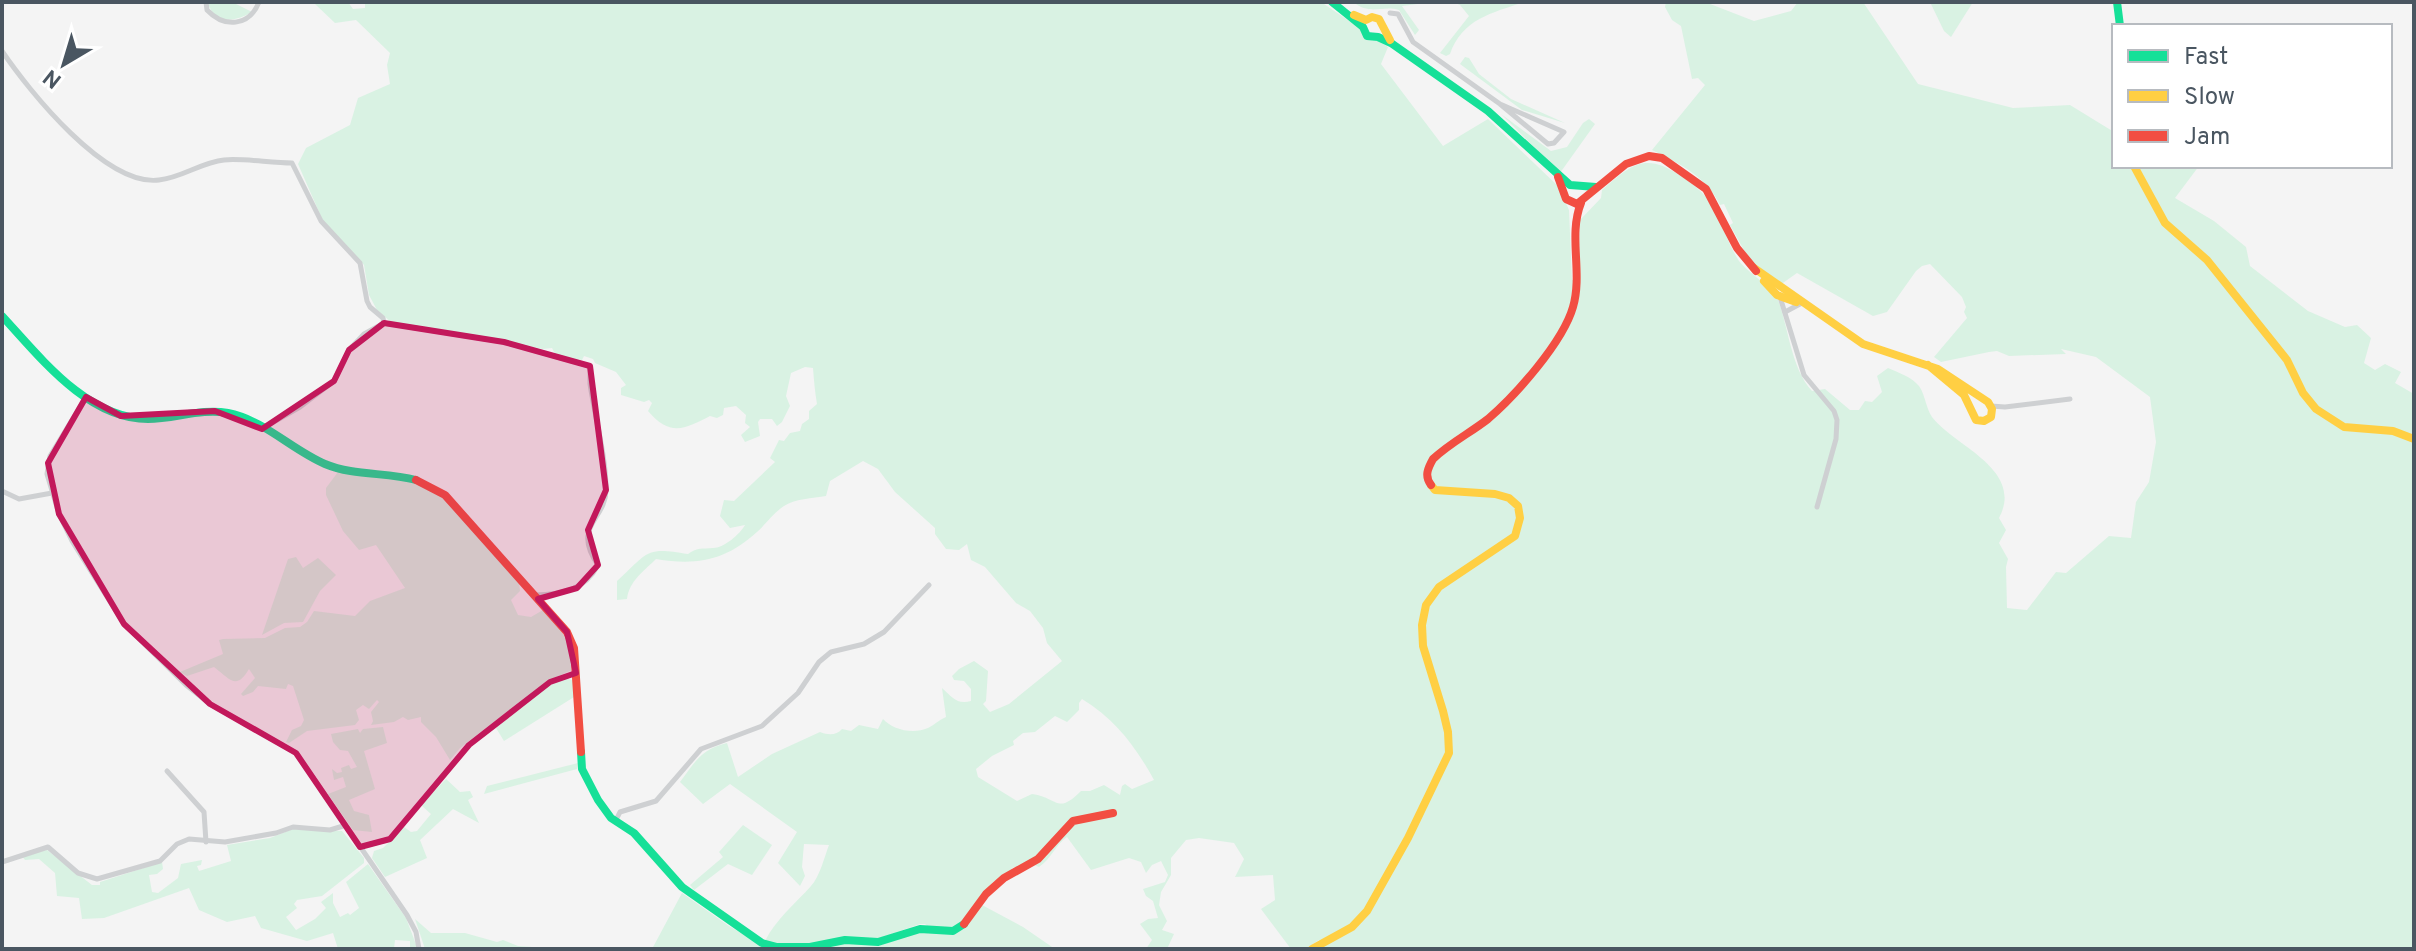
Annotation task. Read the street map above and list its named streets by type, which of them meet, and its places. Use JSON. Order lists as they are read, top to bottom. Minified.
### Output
{"legend":["Fast","Slow","Jam"],"north":"bottom left"}
